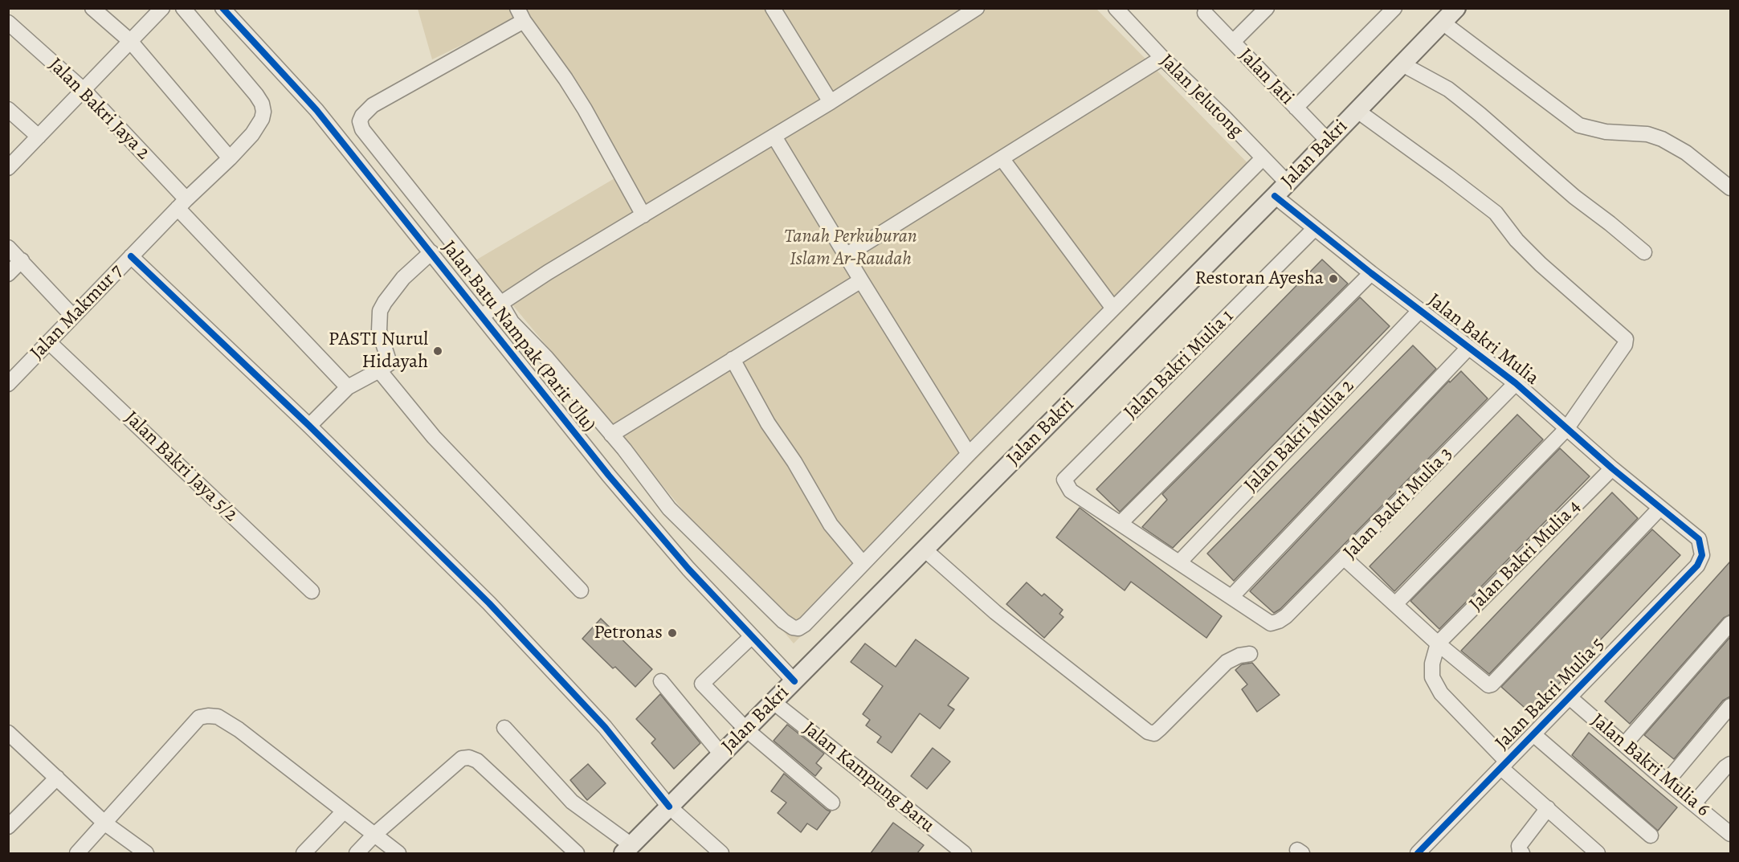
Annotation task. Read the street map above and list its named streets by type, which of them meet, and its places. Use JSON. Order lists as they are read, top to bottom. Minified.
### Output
{"streets":{"main road":["Jalan Bakri"],"street":["Jalan Jati","Jalan Jelutong","Jalan Bakri Jaya 2","Jalan Makmur 7","Jalan Batu Nampak (Parit Ulu)","Jalan Bakri Mulia","Jalan Bakri Mulia 1","Jalan Bakri Mulia 2","Jalan Bakri Jaya 5/2","Jalan Bakri Mulia 3","Jalan Bakri Mulia 4","Jalan Bakri Mulia 5","Jalan Bakri Mulia 6","Jalan Kampung Baru"]},"crossings":[["Jalan Jati","Jalan Bakri"],["Jalan Jelutong","Jalan Bakri"],["Jalan Bakri Jaya 2","Jalan Makmur 7"],["Jalan Bakri","Jalan Batu Nampak (Parit Ulu)"],["Jalan Bakri","Jalan Bakri Mulia"],["Jalan Bakri","Jalan Kampung Baru"],["Jalan Makmur 7","Jalan Bakri Jaya 5/2"],["Jalan Bakri Mulia","Jalan Bakri Mulia 1"],["Jalan Bakri Mulia","Jalan Bakri Mulia 2"],["Jalan Bakri Mulia","Jalan Bakri Mulia 3"],["Jalan Bakri Mulia","Jalan Bakri Mulia 4"],["Jalan Bakri Mulia","Jalan Bakri Mulia 5"],["Jalan Bakri Mulia 5","Jalan Bakri Mulia 6"]],"parks":["Tanah Perkuburan Islam Ar-Raudah"],"places":["Restoran Ayesha","PASTI Nurul Hidayah","Petronas"]}
